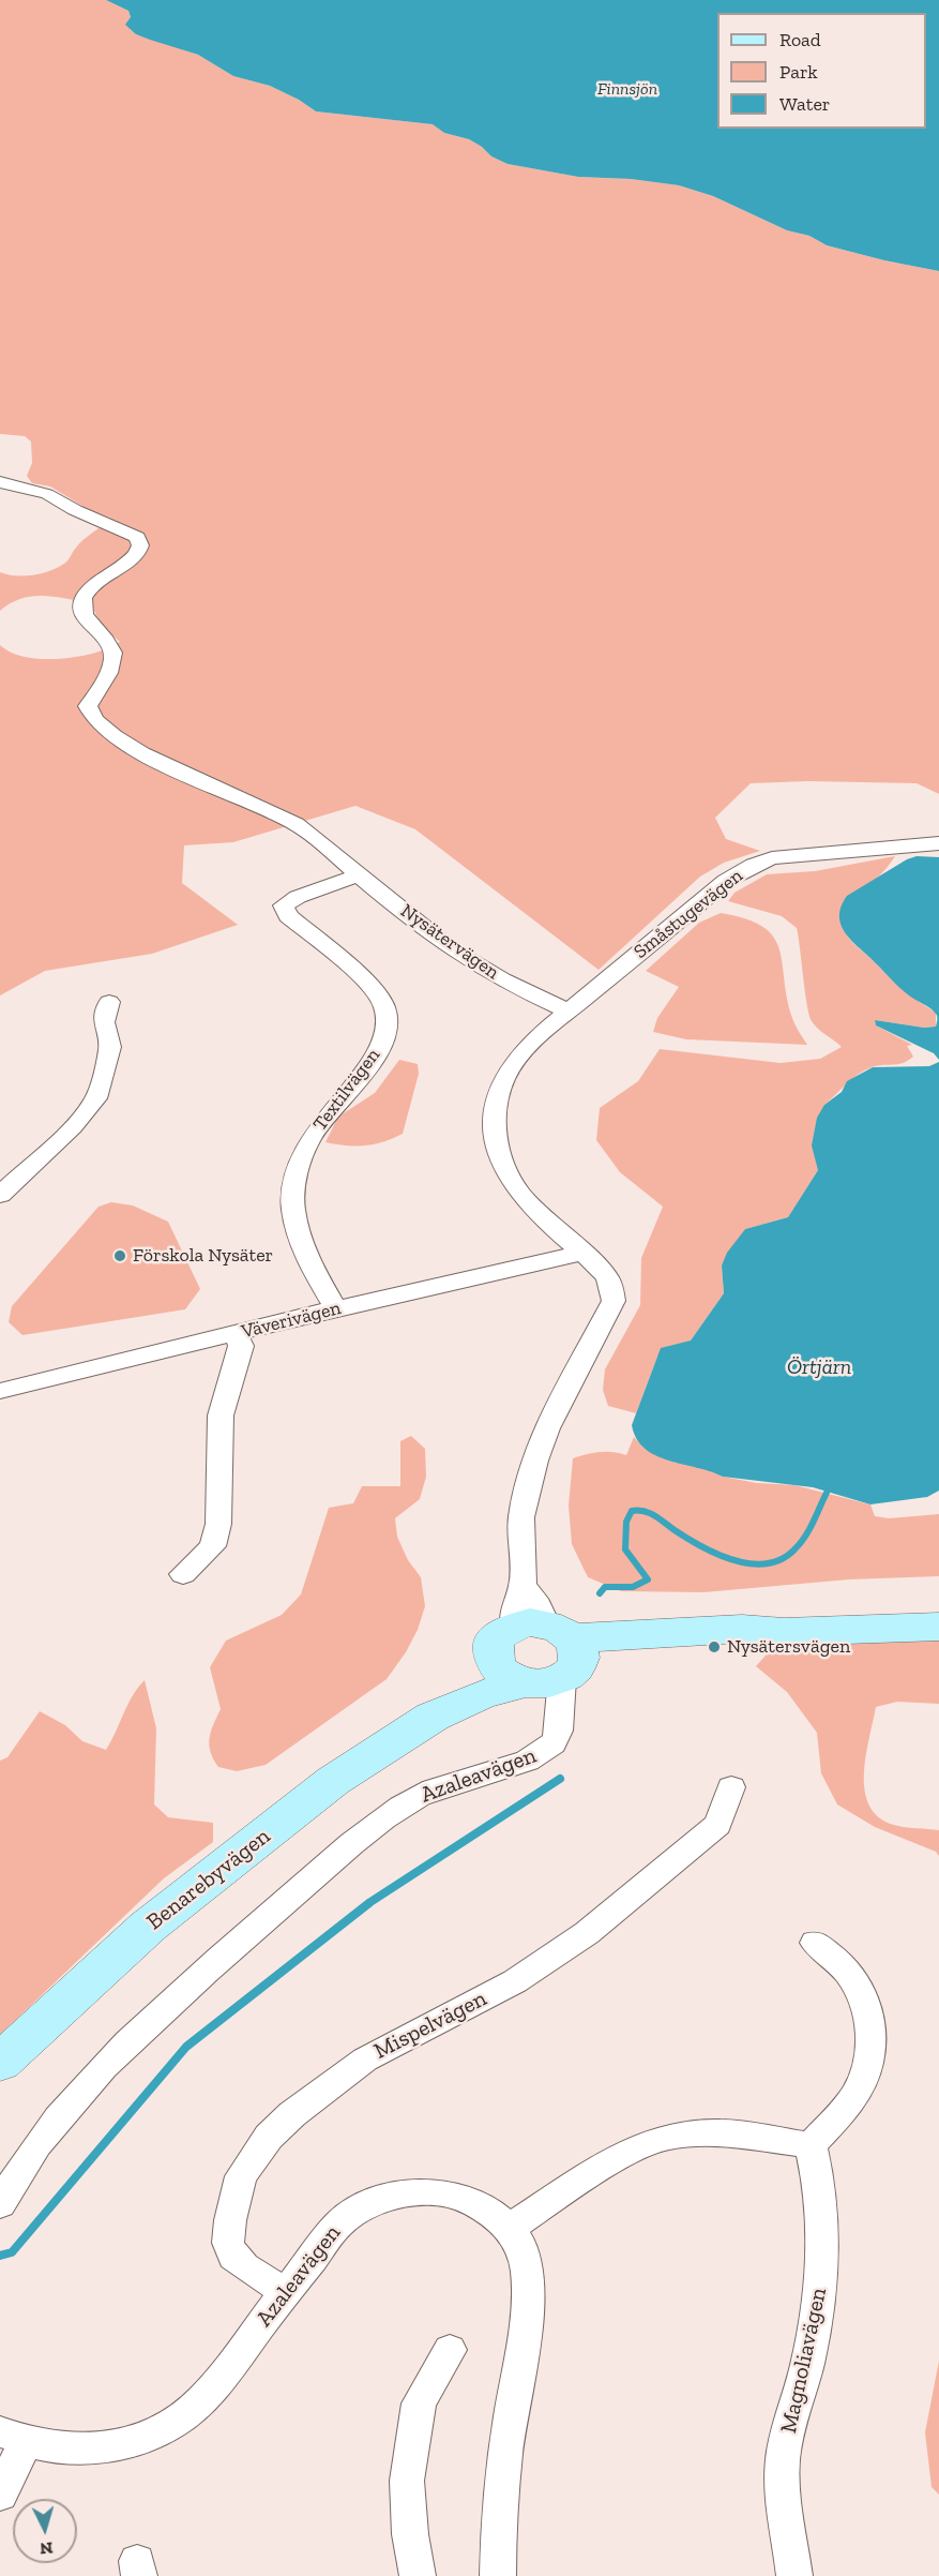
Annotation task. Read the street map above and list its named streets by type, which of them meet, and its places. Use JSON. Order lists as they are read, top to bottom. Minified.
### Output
{"streets":{"street":["Småstugevägen","Nysätervägen","Textilvägen","Väverivägen","Azaleavägen","Benarebyvägen","Mispelvägen","Magnoliavägen"]},"crossings":[["Småstugevägen","Nysätervägen"],["Nysätervägen","Textilvägen"],["Textilvägen","Väverivägen"],["Azaleavägen","Benarebyvägen"],["Azaleavägen","Mispelvägen"]],"water":["Finnsjön","Örtjärn"],"places":["Förskola Nysäter","Nysätersvägen"],"legend":["Road","Park","Water"],"north":"bottom"}
